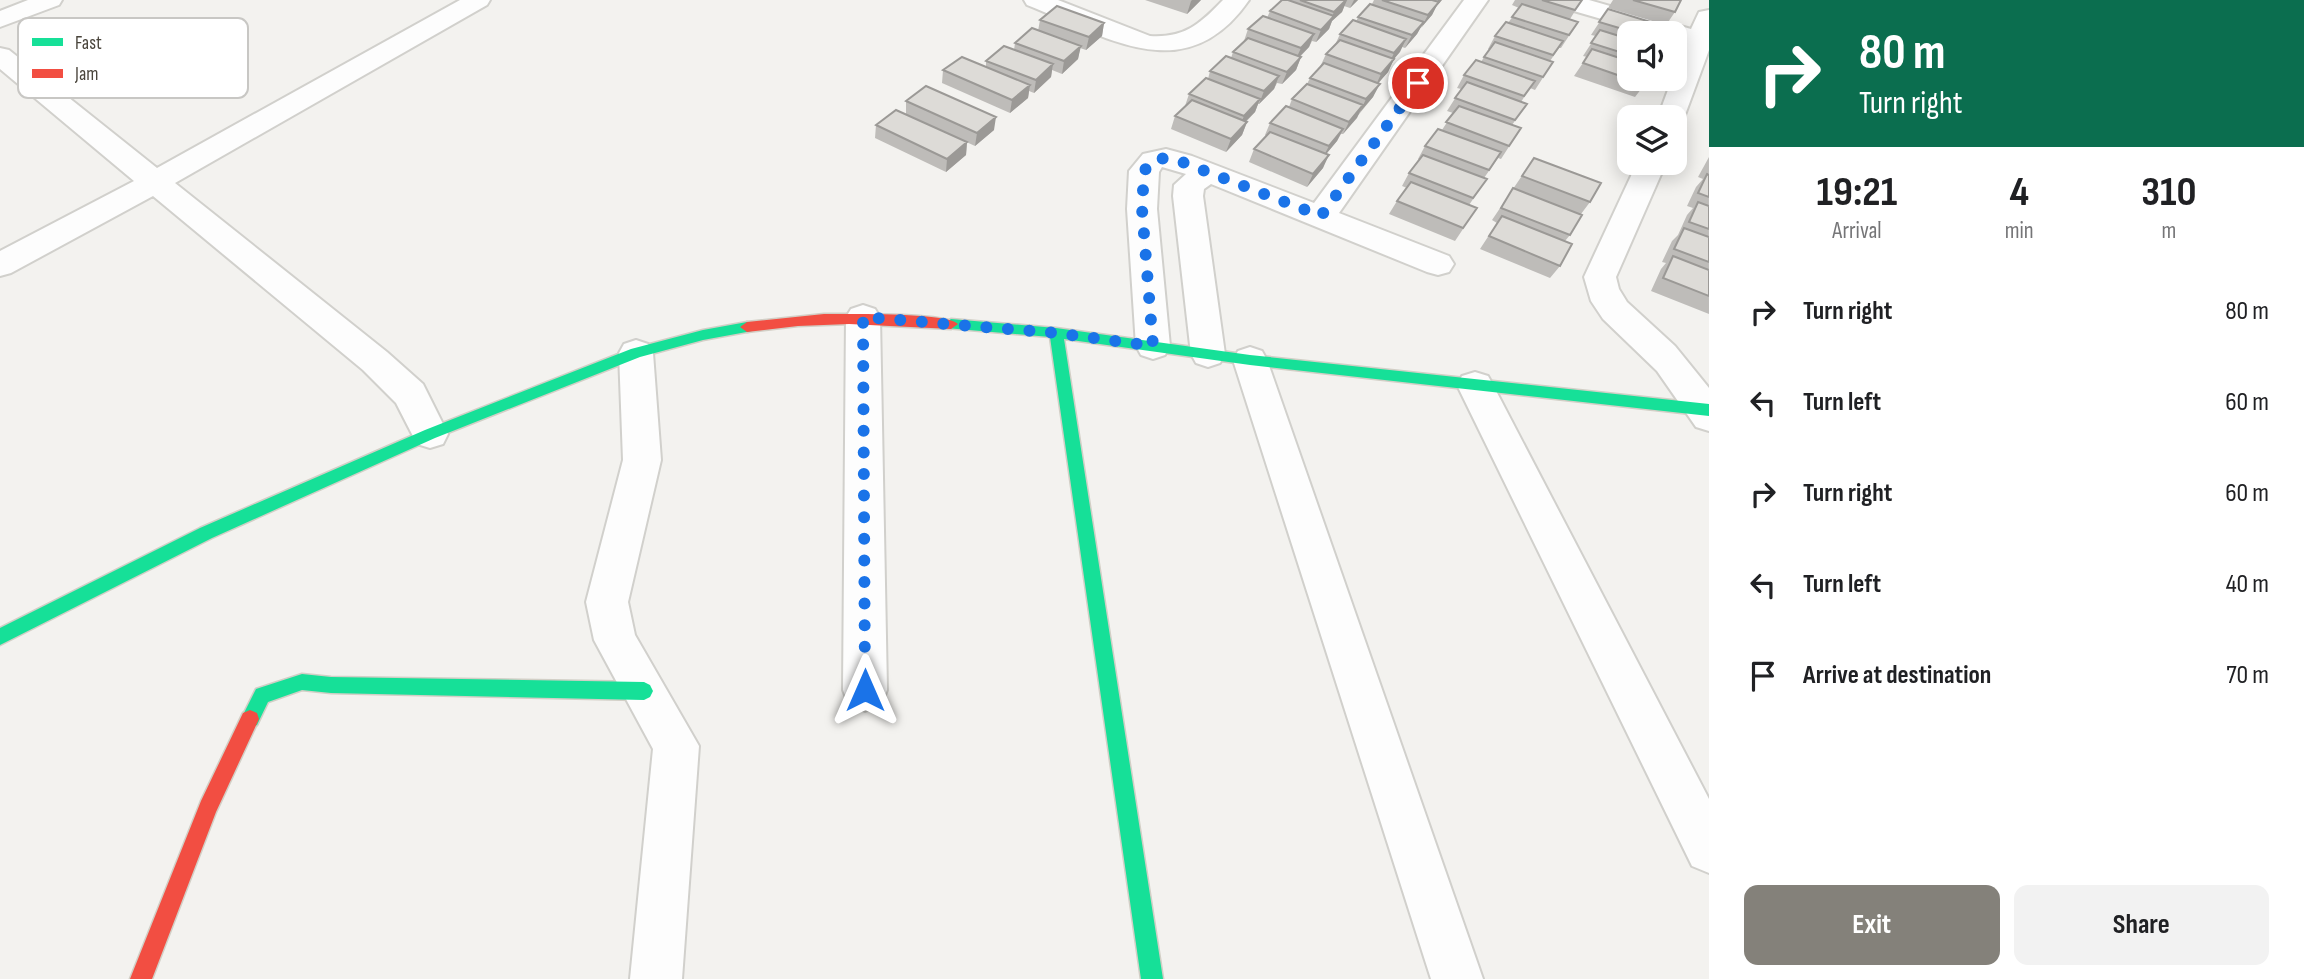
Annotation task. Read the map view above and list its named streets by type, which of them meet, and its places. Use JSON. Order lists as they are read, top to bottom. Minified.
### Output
{"legend":["Fast","Jam"],"page":{"turn":["80 m","Turn right"],"eta":["19:21","Arrival","4","min","310","m"],"list":[{"name":"Turn right","value":"80 m"},{"name":"Turn left","value":"60 m"},{"name":"Turn right","value":"60 m"},{"name":"Turn left","value":"40 m"},{"name":"Arrive at destination","value":"70 m"}],"buttons":["Exit","Share"]}}
